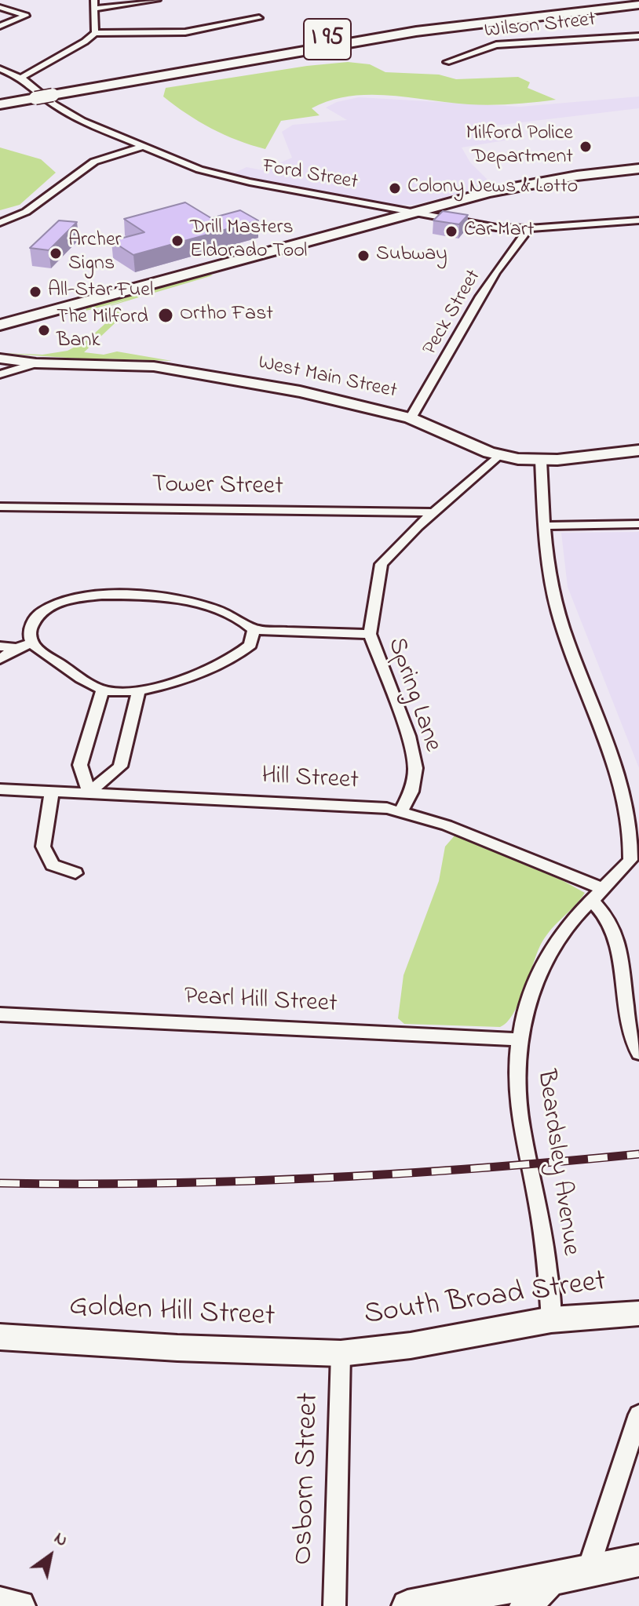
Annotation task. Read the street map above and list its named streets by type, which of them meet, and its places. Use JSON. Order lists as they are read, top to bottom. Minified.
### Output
{"streets":{"highway":["I 95"],"main road":["West Main Street","South Broad Street","Golden Hill Street"],"street":["Wilson Street","Ford Street","Peck Street","Tower Street","Spring Lane","Hill Street","Pearl Hill Street","Beardsley Avenue","Osborn Street"]},"crossings":[["Ford Street","Peck Street"],["Peck Street","West Main Street"],["West Main Street","Spring Lane"],["West Main Street","Beardsley Avenue"],["Tower Street","Spring Lane"],["Spring Lane","Hill Street"],["Hill Street","Beardsley Avenue"],["Pearl Hill Street","Beardsley Avenue"],["Beardsley Avenue","South Broad Street"],["South Broad Street","Golden Hill Street"],["South Broad Street","Osborn Street"],["Golden Hill Street","Osborn Street"]],"places":["Milford Police Department","Colony News & Lotto","Car Mart","Drill Masters Eldorado Tool","Archer Signs","Subway","All-Star Fuel","Ortho Fast","The Milford Bank"],"north":"top right"}
